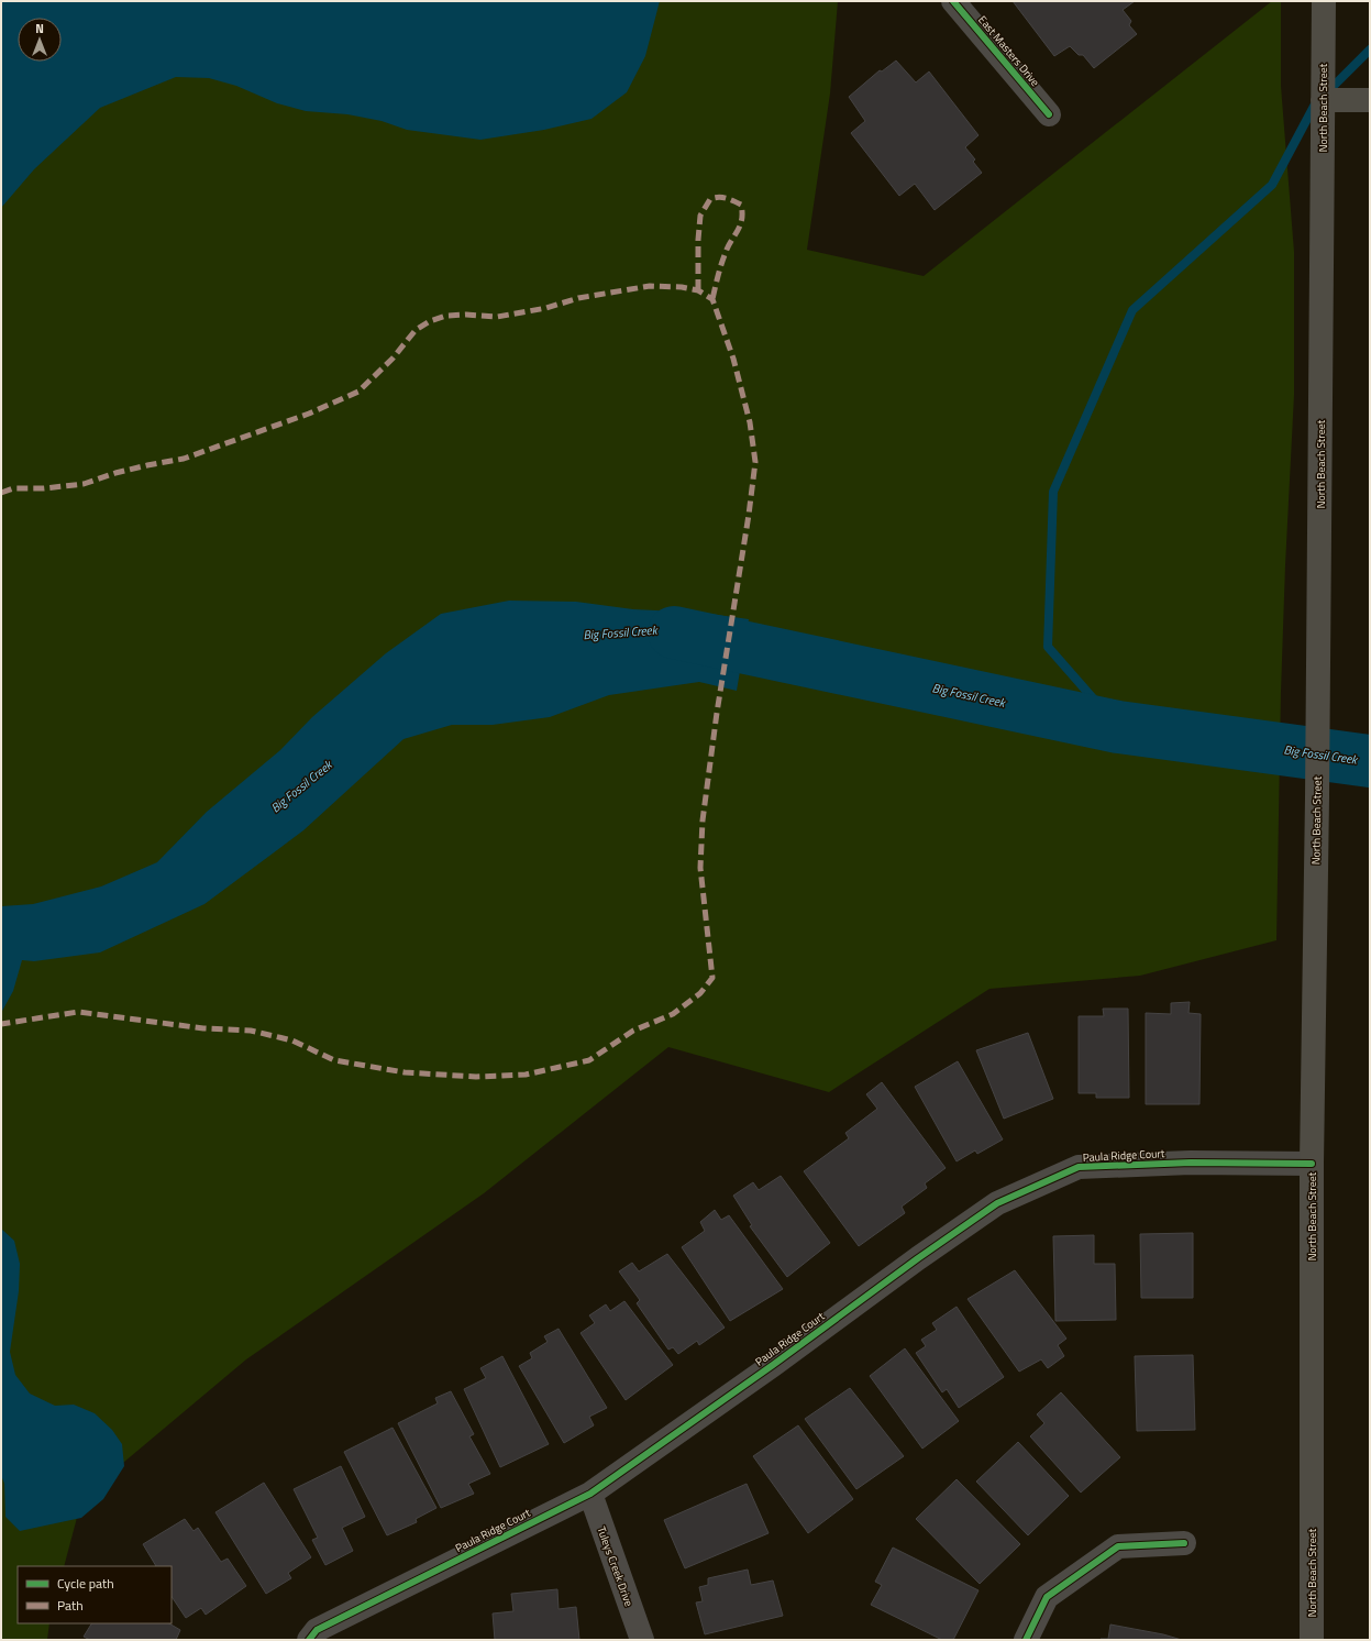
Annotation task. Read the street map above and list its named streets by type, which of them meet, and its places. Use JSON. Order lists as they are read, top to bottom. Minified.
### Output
{"streets":{"main road":["North Beach Street"],"street":["East Masters Drive","Paula Ridge Court","Tuleys Creek Drive"]},"crossings":[["North Beach Street","Paula Ridge Court"],["Paula Ridge Court","Tuleys Creek Drive"]],"water":["Big Fossil Creek"],"legend":["Cycle path","Path"],"north":"top"}
